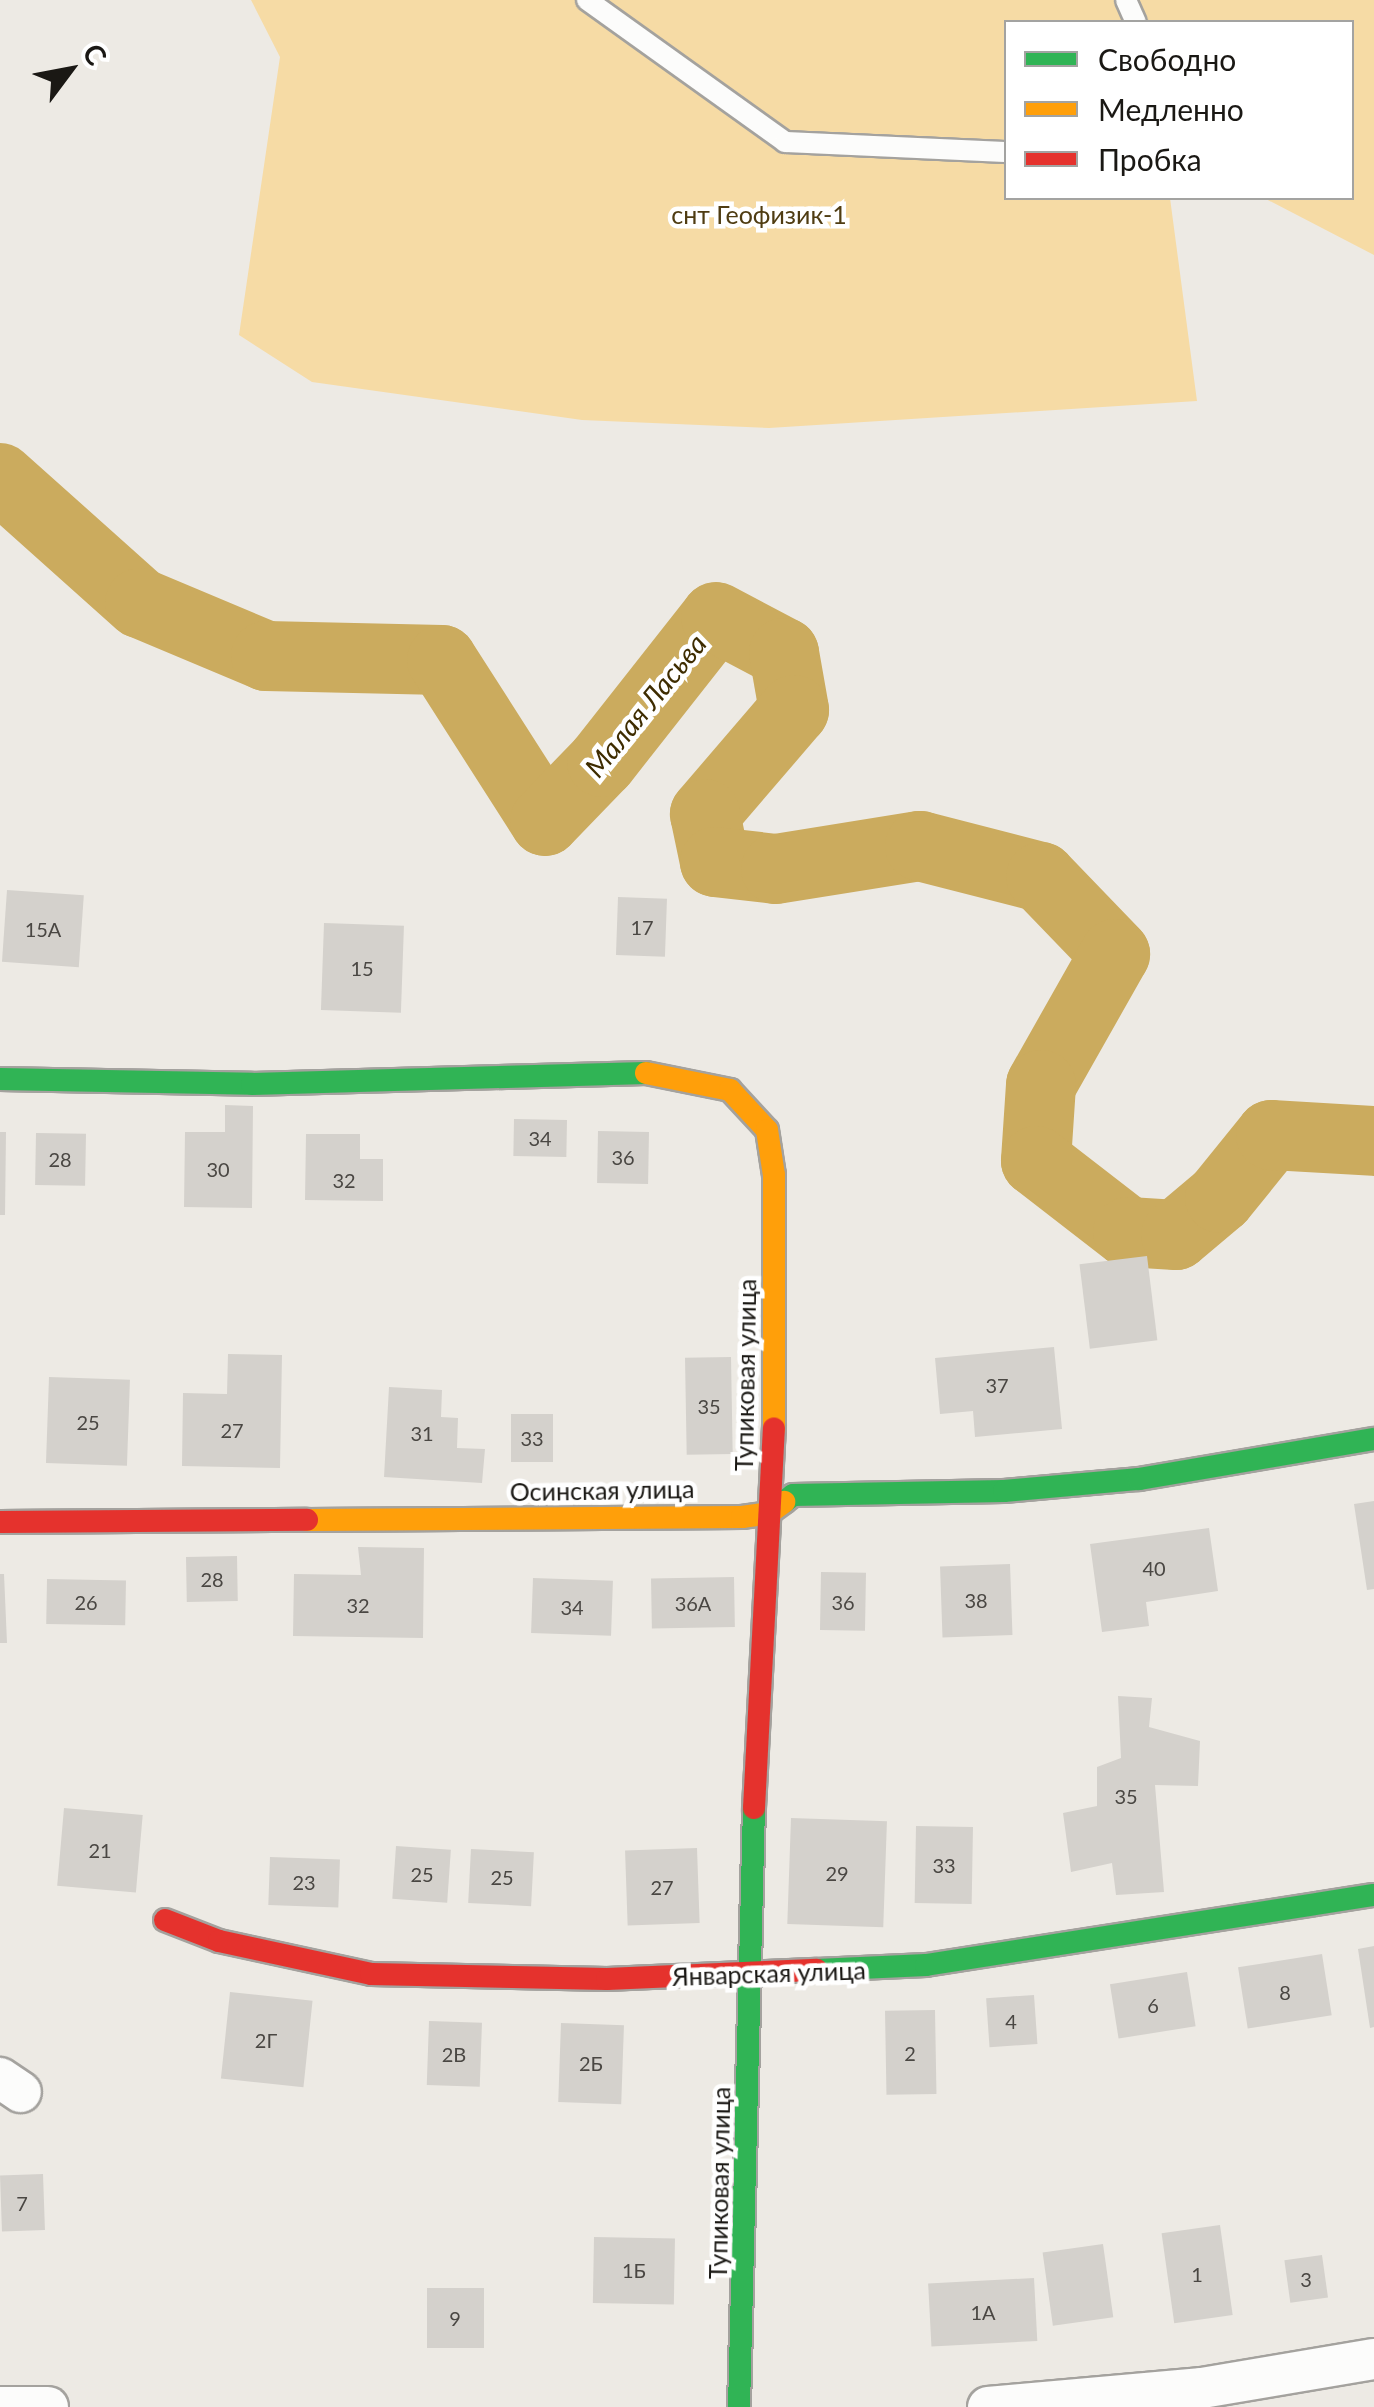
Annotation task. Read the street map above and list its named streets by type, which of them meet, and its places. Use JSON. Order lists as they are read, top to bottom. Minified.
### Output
{"streets":{"street":["Тупиковая улица","Осинская улица","Январская улица"]},"crossings":[["Тупиковая улица","Осинская улица"],["Тупиковая улица","Январская улица"]],"water":["Малая Ласьва"],"parks":["снт Геофизик-1"],"house_numbers":["17","15А","15","34","36","28","30","32","37","35","25","27","31","33","40","28","38","26","36","36А","32","34","35","21","33","29","25","25","23","27","8","6","4","2Г","2","2В","2Б","7","1Б","1","3","1А","9"],"legend":["Свободно","Медленно","Пробка"],"north":"top right"}
